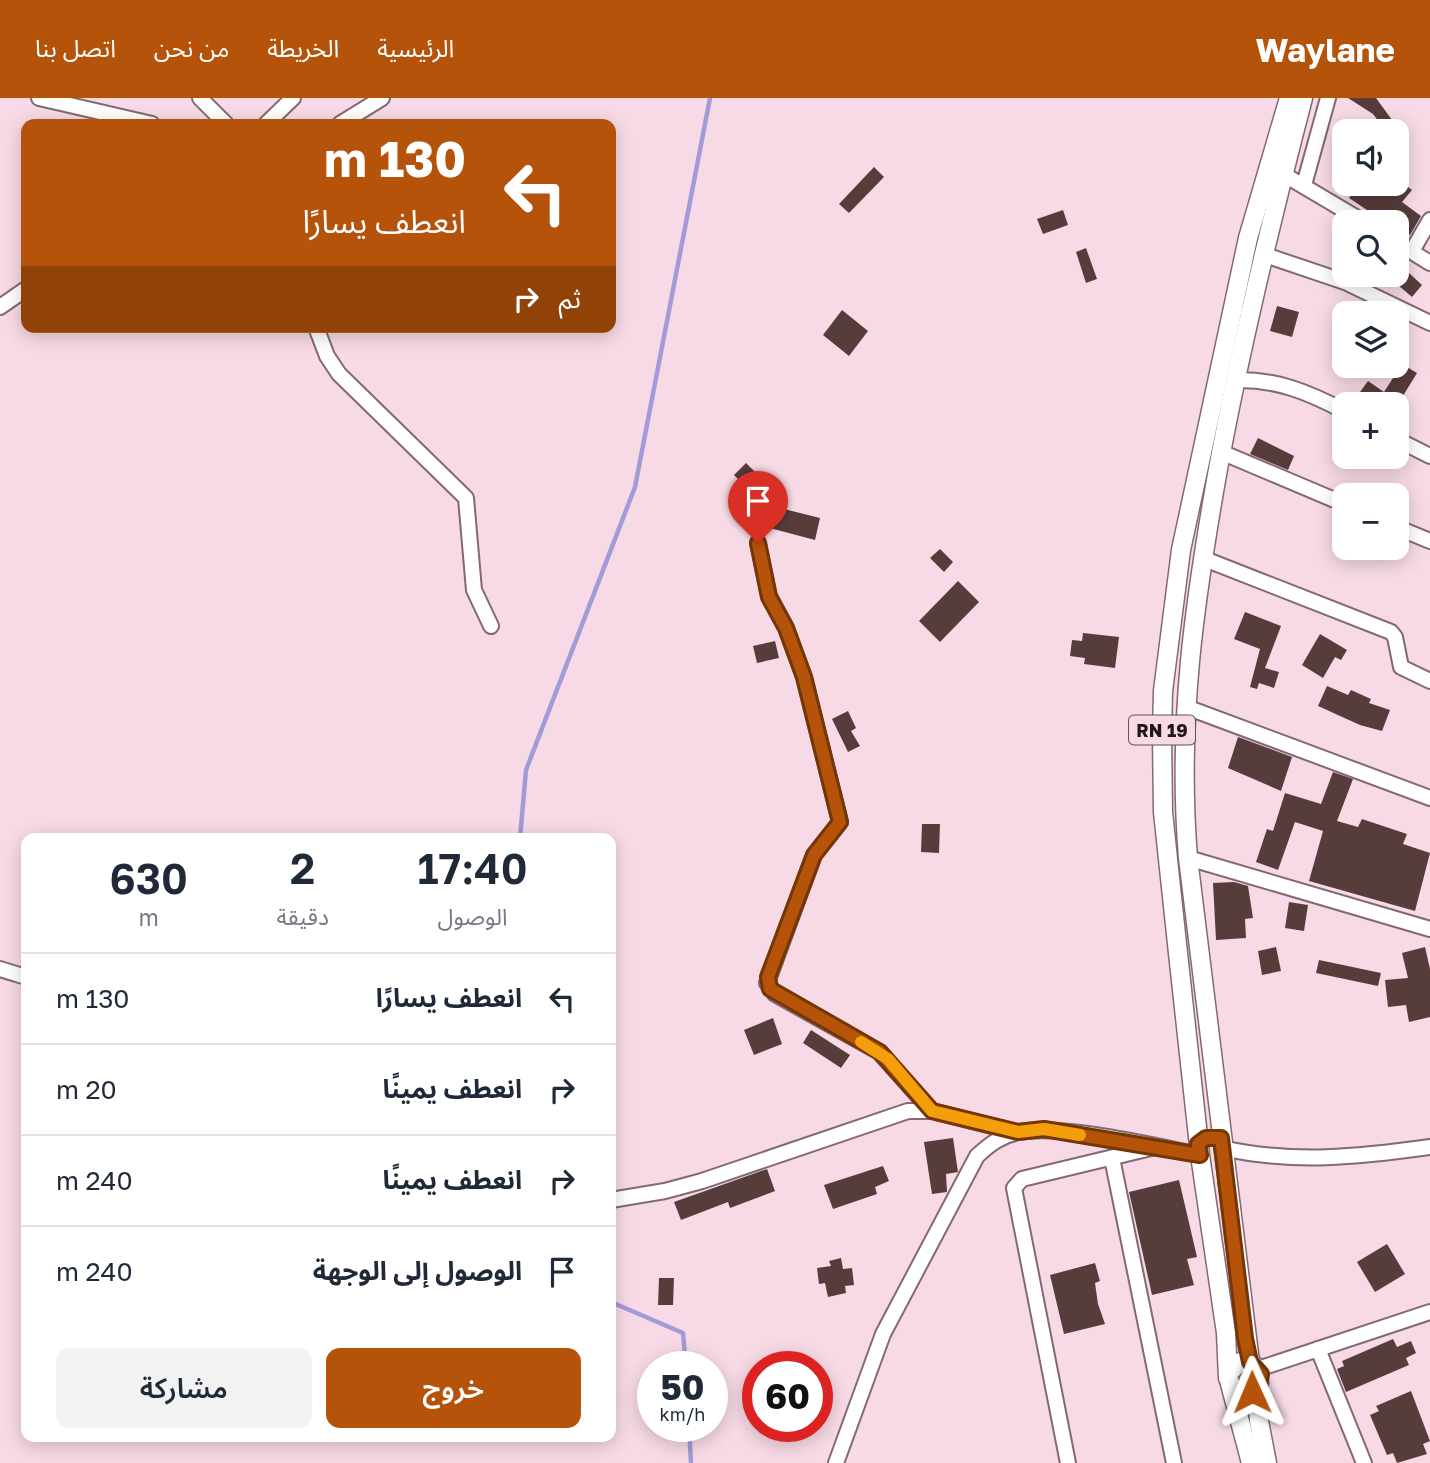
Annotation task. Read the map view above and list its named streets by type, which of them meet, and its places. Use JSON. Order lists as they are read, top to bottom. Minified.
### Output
{"streets":{"main road":["RN 19"]},"page":{"header":"Waylane","nav":["الرئيسية","الخريطة","من نحن","اتصل بنا"],"map_buttons":["+","−"],"turn":["130 m","انعطف يسارًا"],"then":"ثم","eta":["17:40","الوصول","2","دقيقة","630","m"],"list":[{"name":"انعطف يسارًا","value":"130 m"},{"name":"انعطف يمينًا","value":"20 m"},{"name":"انعطف يمينًا","value":"240 m"},{"name":"الوصول إلى الوجهة","value":"240 m"}],"buttons":["خروج","مشاركة"],"speed":"50 km/h","limit":"60"}}
